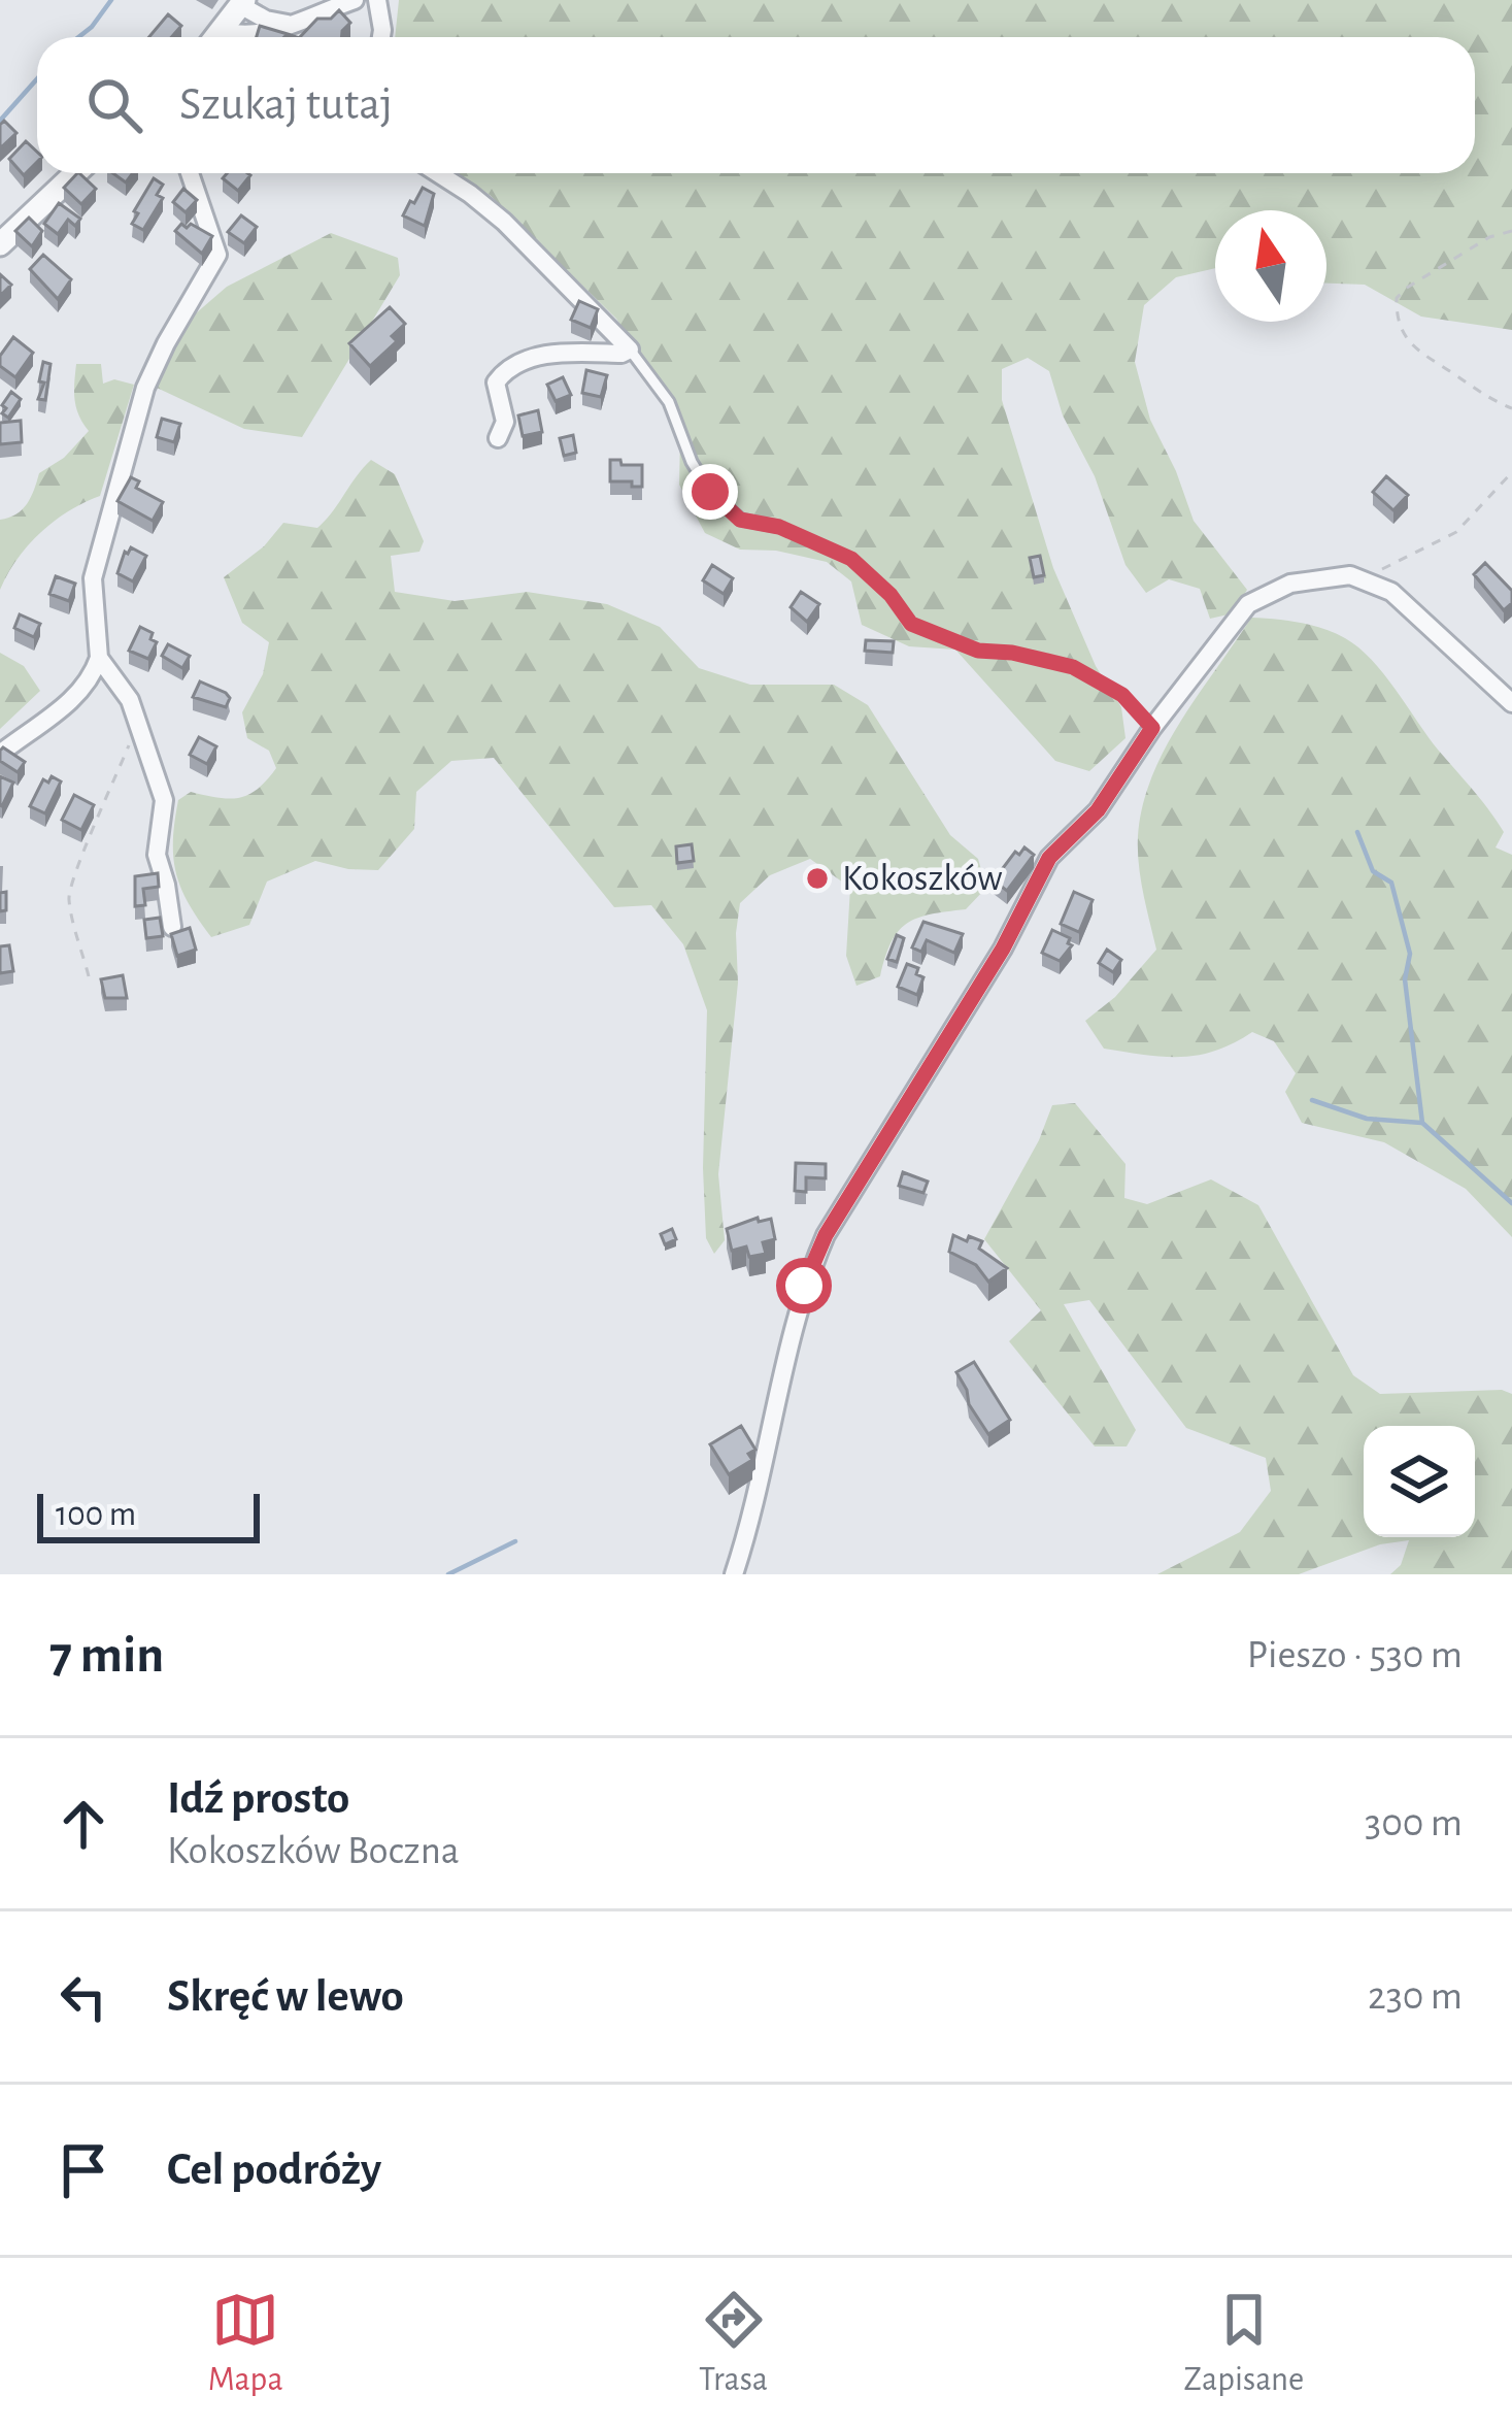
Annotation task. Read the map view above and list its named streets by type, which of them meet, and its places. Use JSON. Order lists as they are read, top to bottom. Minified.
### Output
{"places":["Kokoszków"],"scale_bar":"100 m","north":"top","page":{"search":"Szukaj tutaj","scale":"100 m","heading":["7 min","Pieszo · 530 m"],"list":[["Idź prosto","Kokoszków Boczna","300 m"],["Skręć w lewo","230 m"],"Cel podróży"],"nav":["Mapa","Trasa","Zapisane"]}}
